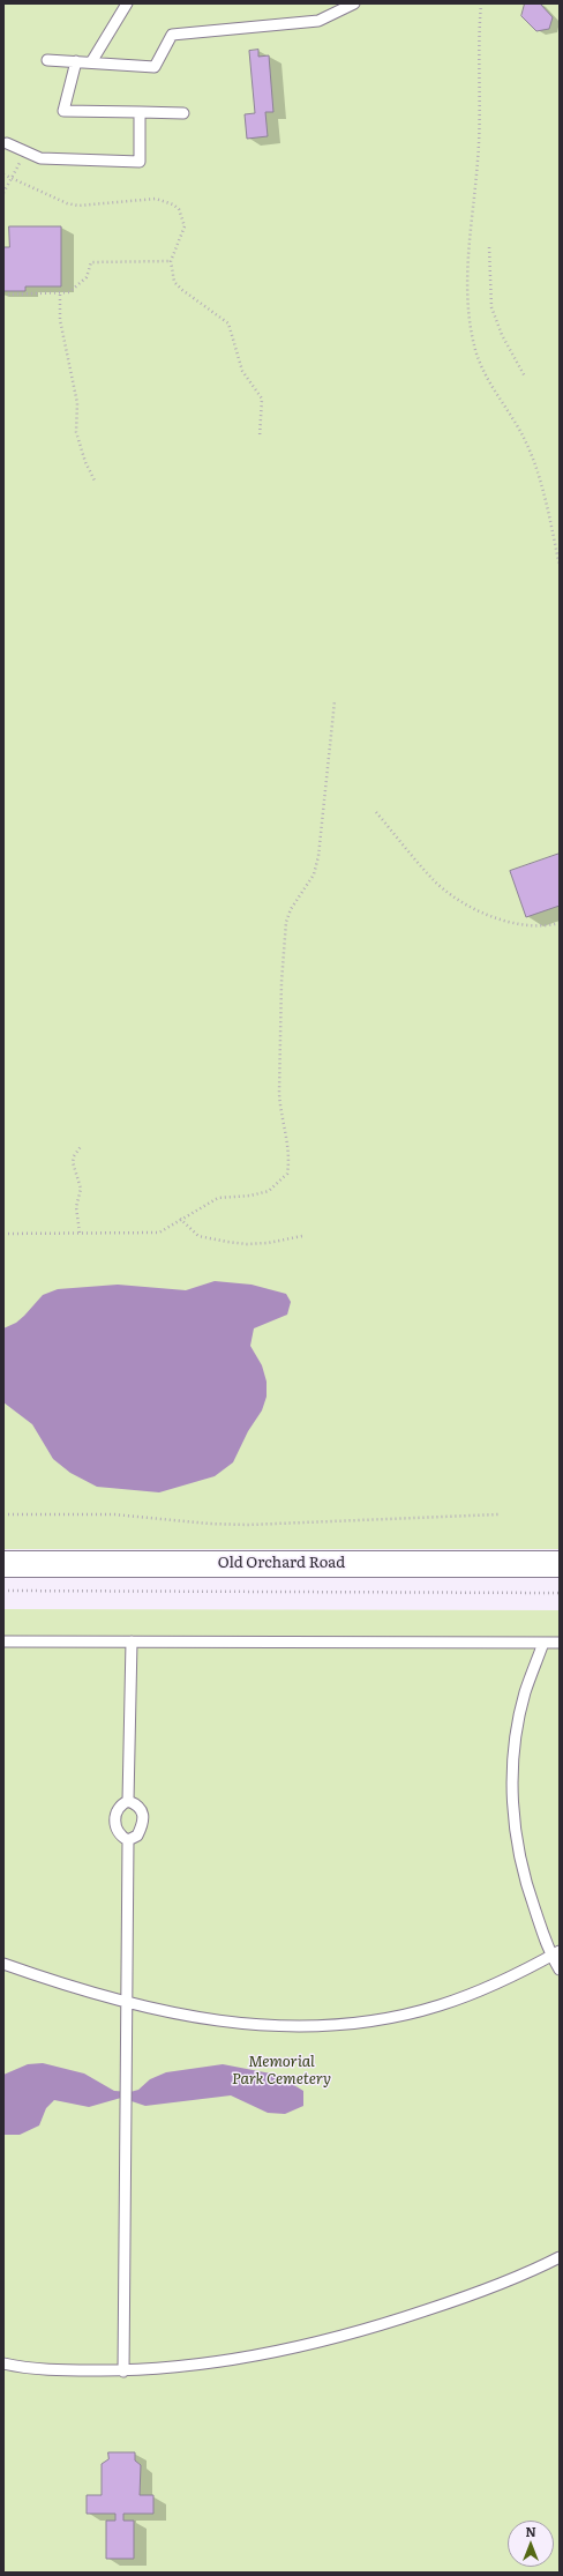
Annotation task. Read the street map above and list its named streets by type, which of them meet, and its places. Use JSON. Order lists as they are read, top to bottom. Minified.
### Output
{"streets":{"main road":["Old Orchard Road"]},"parks":["Memorial Park Cemetery"],"north":"top"}
